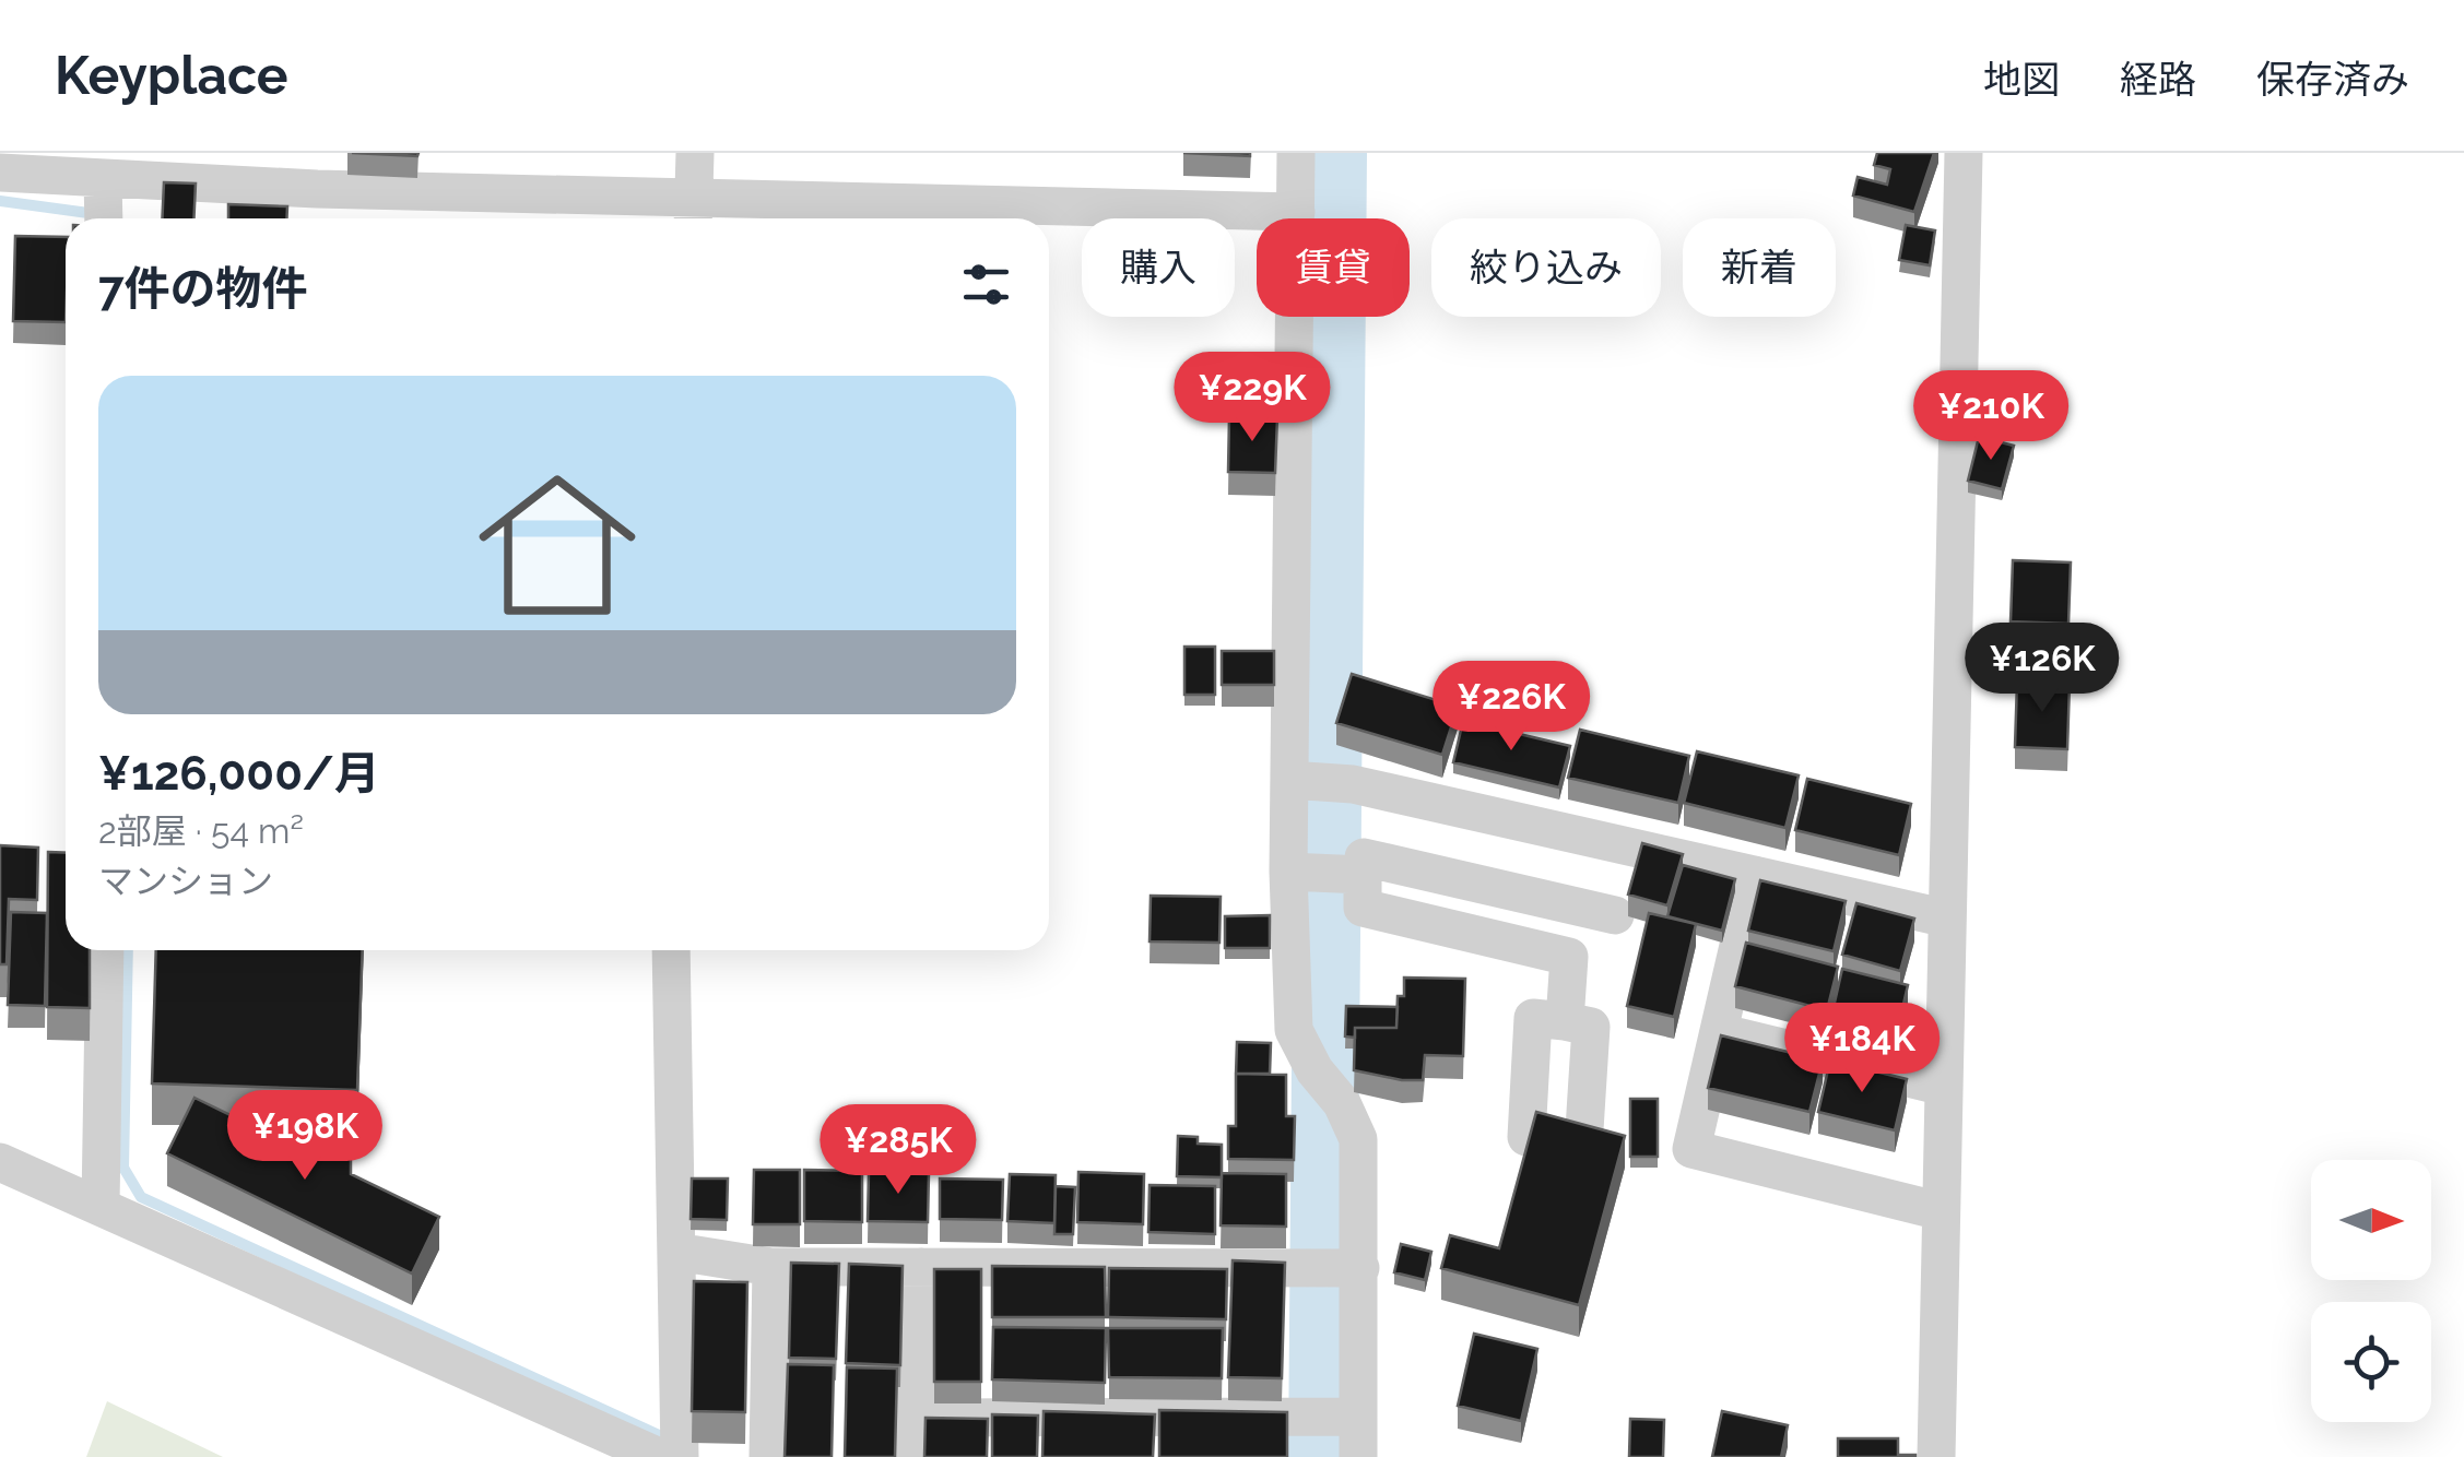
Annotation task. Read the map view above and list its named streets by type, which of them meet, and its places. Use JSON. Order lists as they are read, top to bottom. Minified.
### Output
{"north":"right","page":{"header":"Keyplace","nav":["地図","経路","保存済み"],"chip":["購入","賃貸","絞り込み","新着"],"heading":"7件の物件","list":[{"name":"¥126,000/月","note":"2部屋 · 54 m² · マンション"}],"price":["¥229K","¥210K","¥126K","¥226K","¥184K","¥198K","¥285K"]}}
